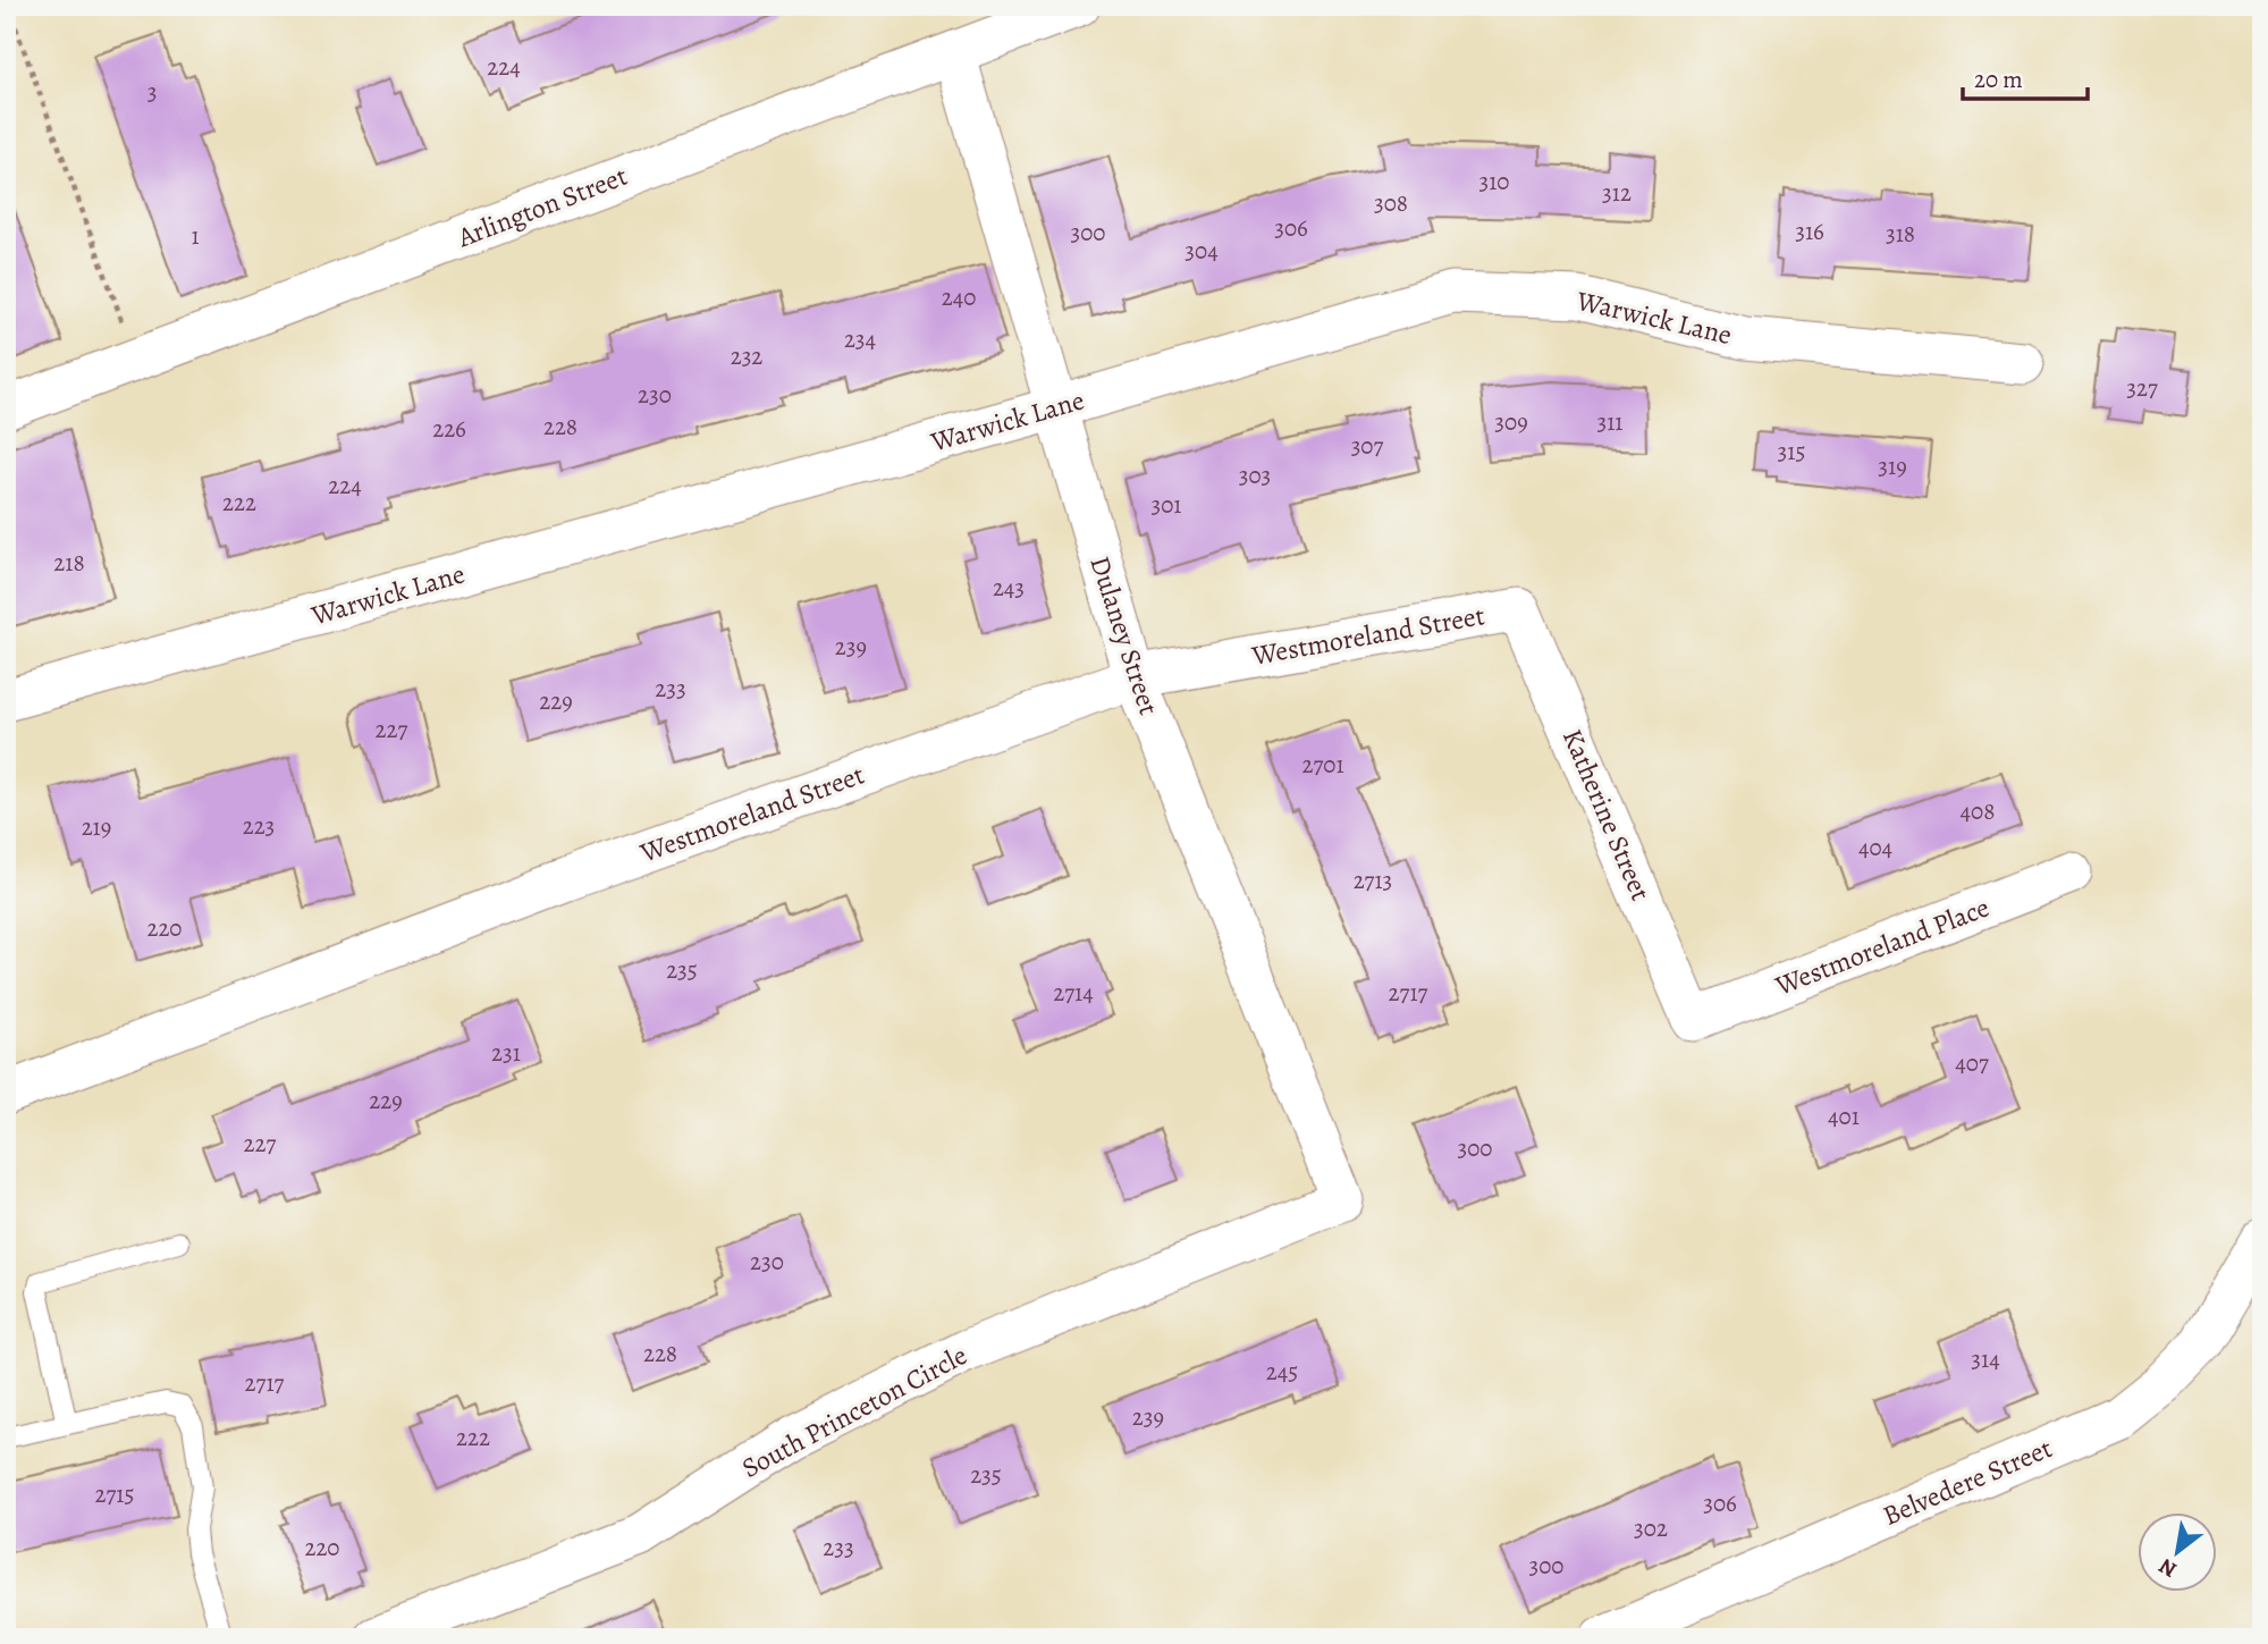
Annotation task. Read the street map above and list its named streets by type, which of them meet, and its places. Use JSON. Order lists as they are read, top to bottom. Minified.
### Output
{"streets":{"street":["Arlington Street","Warwick Lane","Dulaney Street","Westmoreland Street","Katherine Street","Westmoreland Place","South Princeton Circle","Belvedere Street"]},"crossings":[["Arlington Street","Dulaney Street"],["Warwick Lane","Dulaney Street"],["Dulaney Street","Westmoreland Street"],["Dulaney Street","South Princeton Circle"],["Westmoreland Street","Katherine Street"],["Katherine Street","Westmoreland Place"]],"house_numbers":["224","3","310","312","308","306","316","300","318","1","304","240","234","232","327","230","309","311","228","226","307","315","319","303","224","222","301","218","243","239","233","229","227","2701","408","223","219","404","2713","220","235","2714","2717","231","407","229","401","227","300","230","228","314","245","2717","239","222","235","2715","306","302","220","233","300"],"scale_bar":"20 m","north":"bottom left"}
